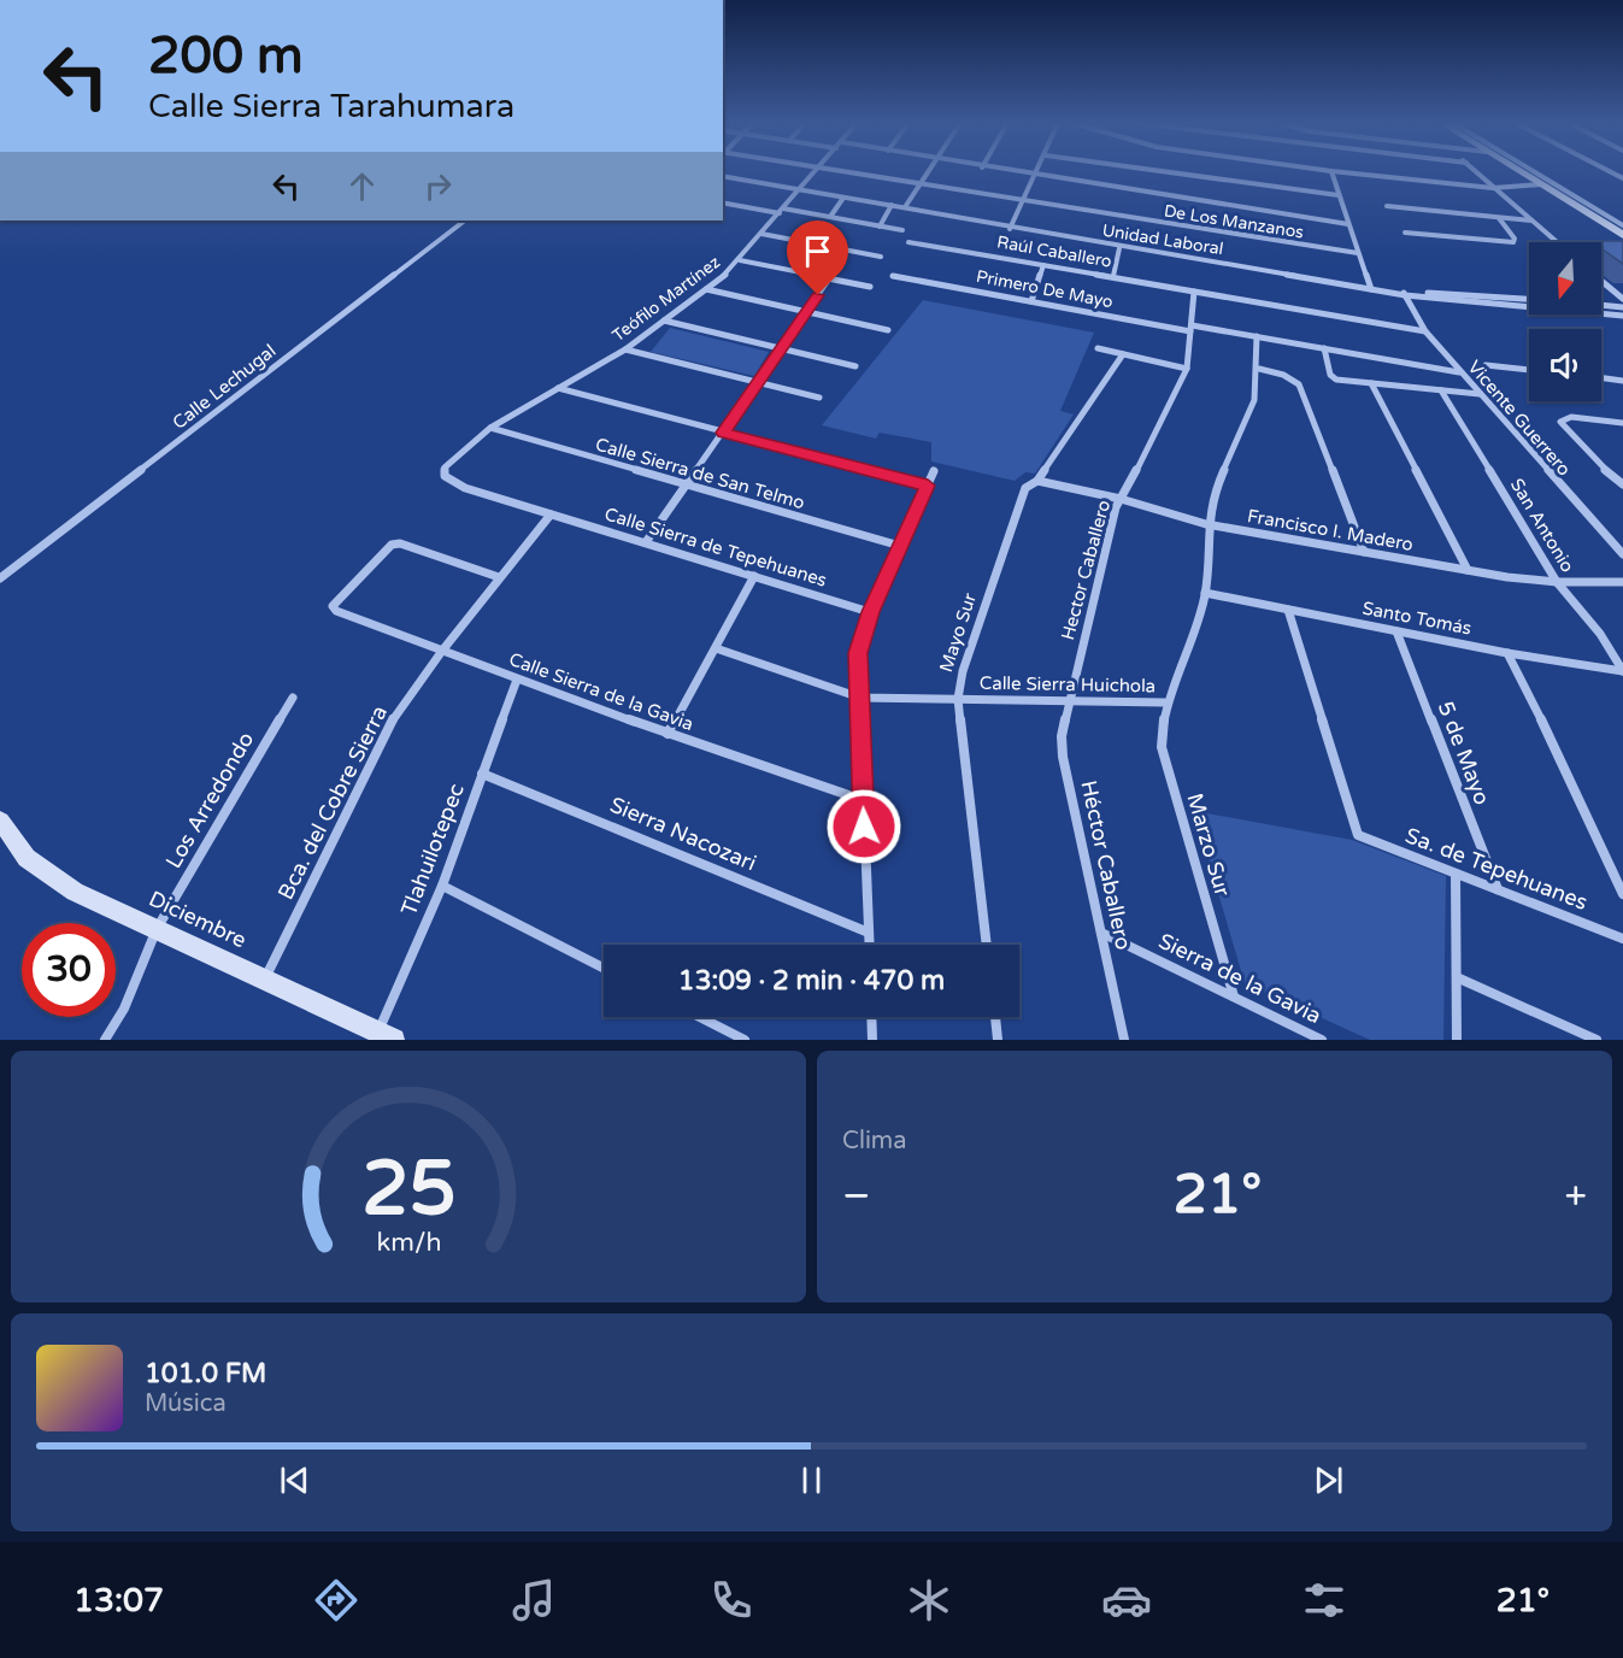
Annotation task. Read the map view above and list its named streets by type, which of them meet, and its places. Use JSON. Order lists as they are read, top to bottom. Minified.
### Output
{"streets":{"main road":["Diciembre"],"street":["De Los Manzanos","Unidad Laboral","Raúl Caballero","Primero De Mayo","Teófilo Martínez","Calle Lechugal","Vicente Guerrero","Calle Sierra de San Telmo","San Antonio","Francisco I. Madero","Calle Sierra de Tepehuanes","Hector Caballero","Santo Tomás","Mayo Sur","Calle Sierra Huichola","Calle Sierra de la Gavia","5 de Mayo","Los Arredondo","Bca. del Cobre Sierra","Sierra Nacozari","Marzo Sur","Tlahuilotepec","Héctor Caballero","Sa. de Tepehuanes","Sierra de la Gavia"]},"crossings":[["Unidad Laboral","Teófilo Martínez"],["Unidad Laboral","Vicente Guerrero"],["Raúl Caballero","Vicente Guerrero"],["Raúl Caballero","Hector Caballero"],["Primero De Mayo","Vicente Guerrero"],["Primero De Mayo","Hector Caballero"],["Primero De Mayo","Marzo Sur"],["Teófilo Martínez","Calle Sierra de San Telmo"],["Teófilo Martínez","Calle Sierra de Tepehuanes"],["Calle Sierra de San Telmo","Calle Sierra de Tepehuanes"],["San Antonio","Francisco I. Madero"],["San Antonio","Santo Tomás"],["Francisco I. Madero","Hector Caballero"],["Francisco I. Madero","Mayo Sur"],["Francisco I. Madero","Marzo Sur"],["Calle Sierra de Tepehuanes","Bca. del Cobre Sierra"],["Hector Caballero","Calle Sierra Huichola"],["Hector Caballero","Héctor Caballero"],["Santo Tomás","5 de Mayo"],["Santo Tomás","Marzo Sur"],["Santo Tomás","Sa. de Tepehuanes"],["Mayo Sur","Calle Sierra Huichola"],["Calle Sierra Huichola","Marzo Sur"],["Calle Sierra Huichola","Héctor Caballero"],["Calle Sierra de la Gavia","Bca. del Cobre Sierra"],["Calle Sierra de la Gavia","Tlahuilotepec"],["5 de Mayo","Sa. de Tepehuanes"],["Los Arredondo","Diciembre"],["Bca. del Cobre Sierra","Diciembre"],["Sierra Nacozari","Tlahuilotepec"],["Marzo Sur","Sierra de la Gavia"],["Tlahuilotepec","Diciembre"],["Héctor Caballero","Sierra de la Gavia"]],"north":"bottom","page":{"turn":["200 m","Calle Sierra Tarahumara"],"limit":"30","trip":"13:09 · 2 min · 470 m","tile":"Clima","heat":["−","21°","+"],"song":["101.0 FM","Música"],"tabs":["13:07","21°"],"gauge":["25","km/h"]}}
